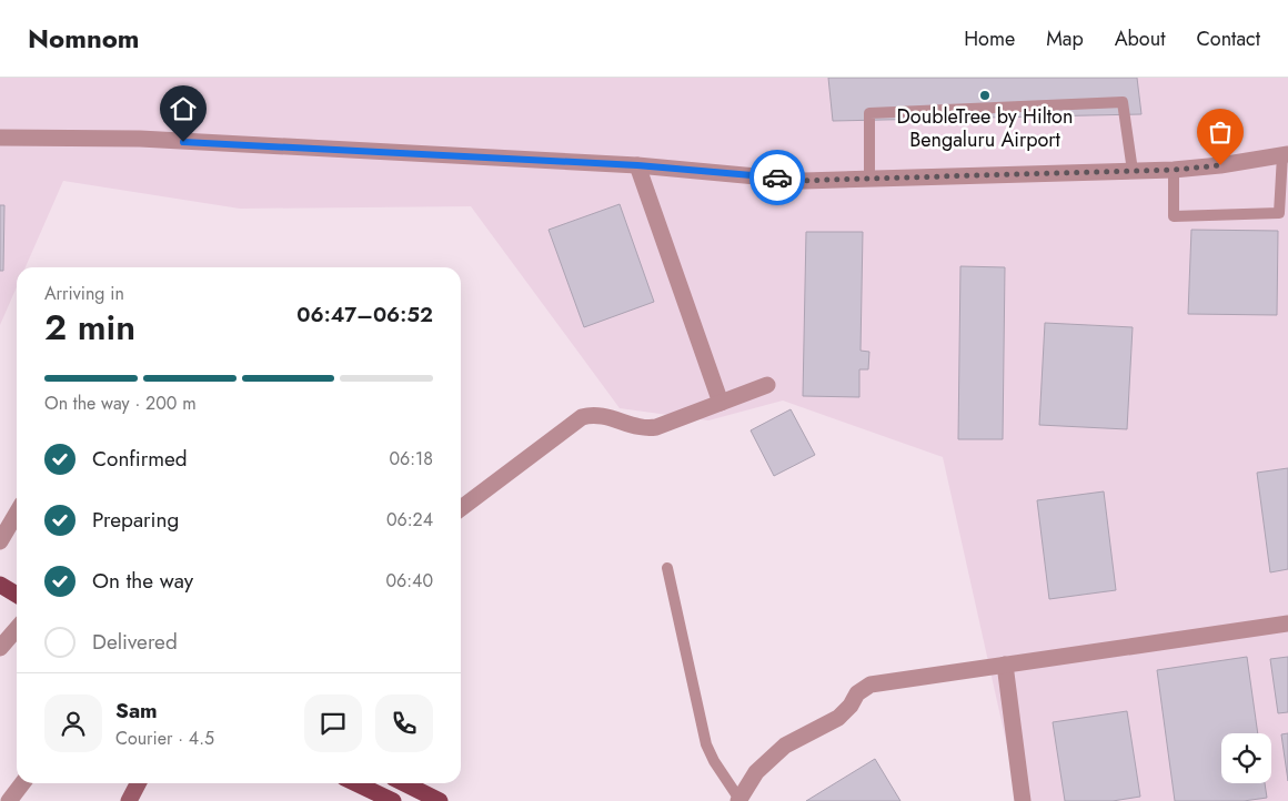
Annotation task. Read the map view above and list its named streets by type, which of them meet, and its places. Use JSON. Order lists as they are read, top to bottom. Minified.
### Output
{"places":["DoubleTree by Hilton Bengaluru Airport"],"page":{"header":"Nomnom","nav":["Home","Map","About","Contact"],"heading":["2 min","Arriving in","06:47–06:52"],"panel":["Sam","Courier · 4.5"],"bar":"On the way · 200 m","list":[["Confirmed","06:18"],["Preparing","06:24"],["On the way","06:40"],"Delivered"]}}
